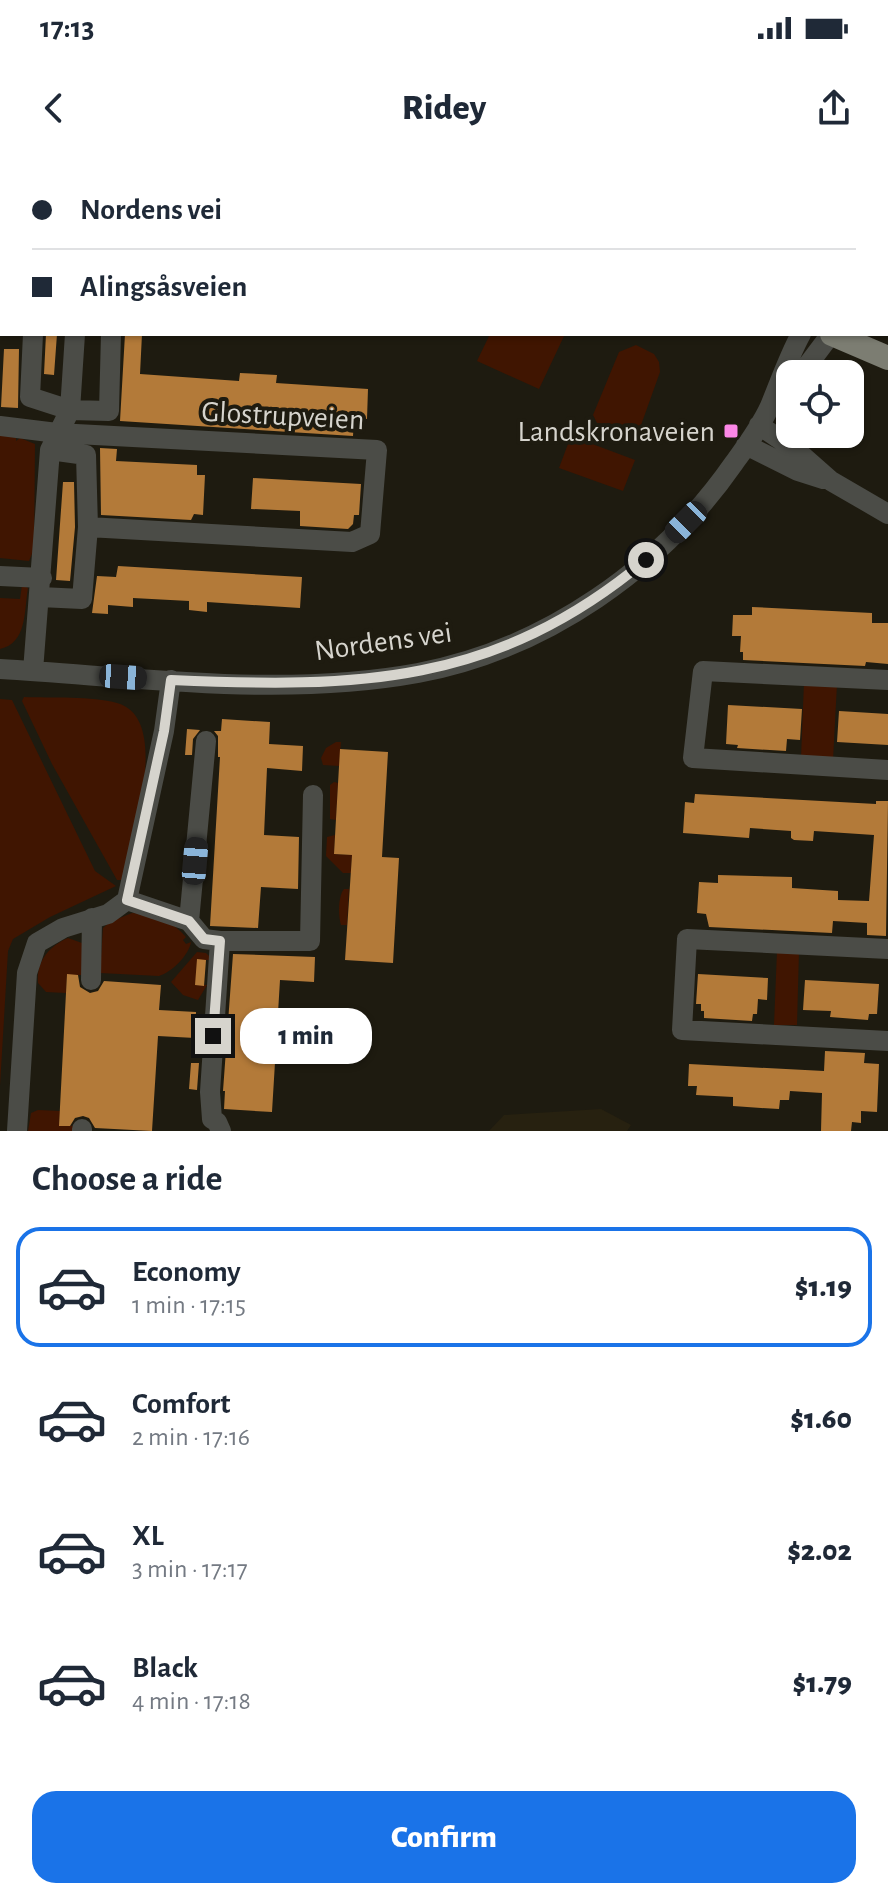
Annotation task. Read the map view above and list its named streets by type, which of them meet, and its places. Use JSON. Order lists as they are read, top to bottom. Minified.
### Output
{"streets":{"street":["Glostrupveien","Nordens vei"]},"places":{"transit":["Landskronaveien"]},"page":{"status":"17:13","header":"Ridey","banner":["Nordens vei","Alingsåsveien"],"bubble":"1 min","heading":"Choose a ride","list":[{"name":"Economy","note":"1 min · 17:15","value":"$1.19"},{"name":"Comfort","note":"2 min · 17:16","value":"$1.60"},{"name":"XL","note":"3 min · 17:17","value":"$2.02"},{"name":"Black","note":"4 min · 17:18","value":"$1.79"}],"buttons":"Confirm"}}
